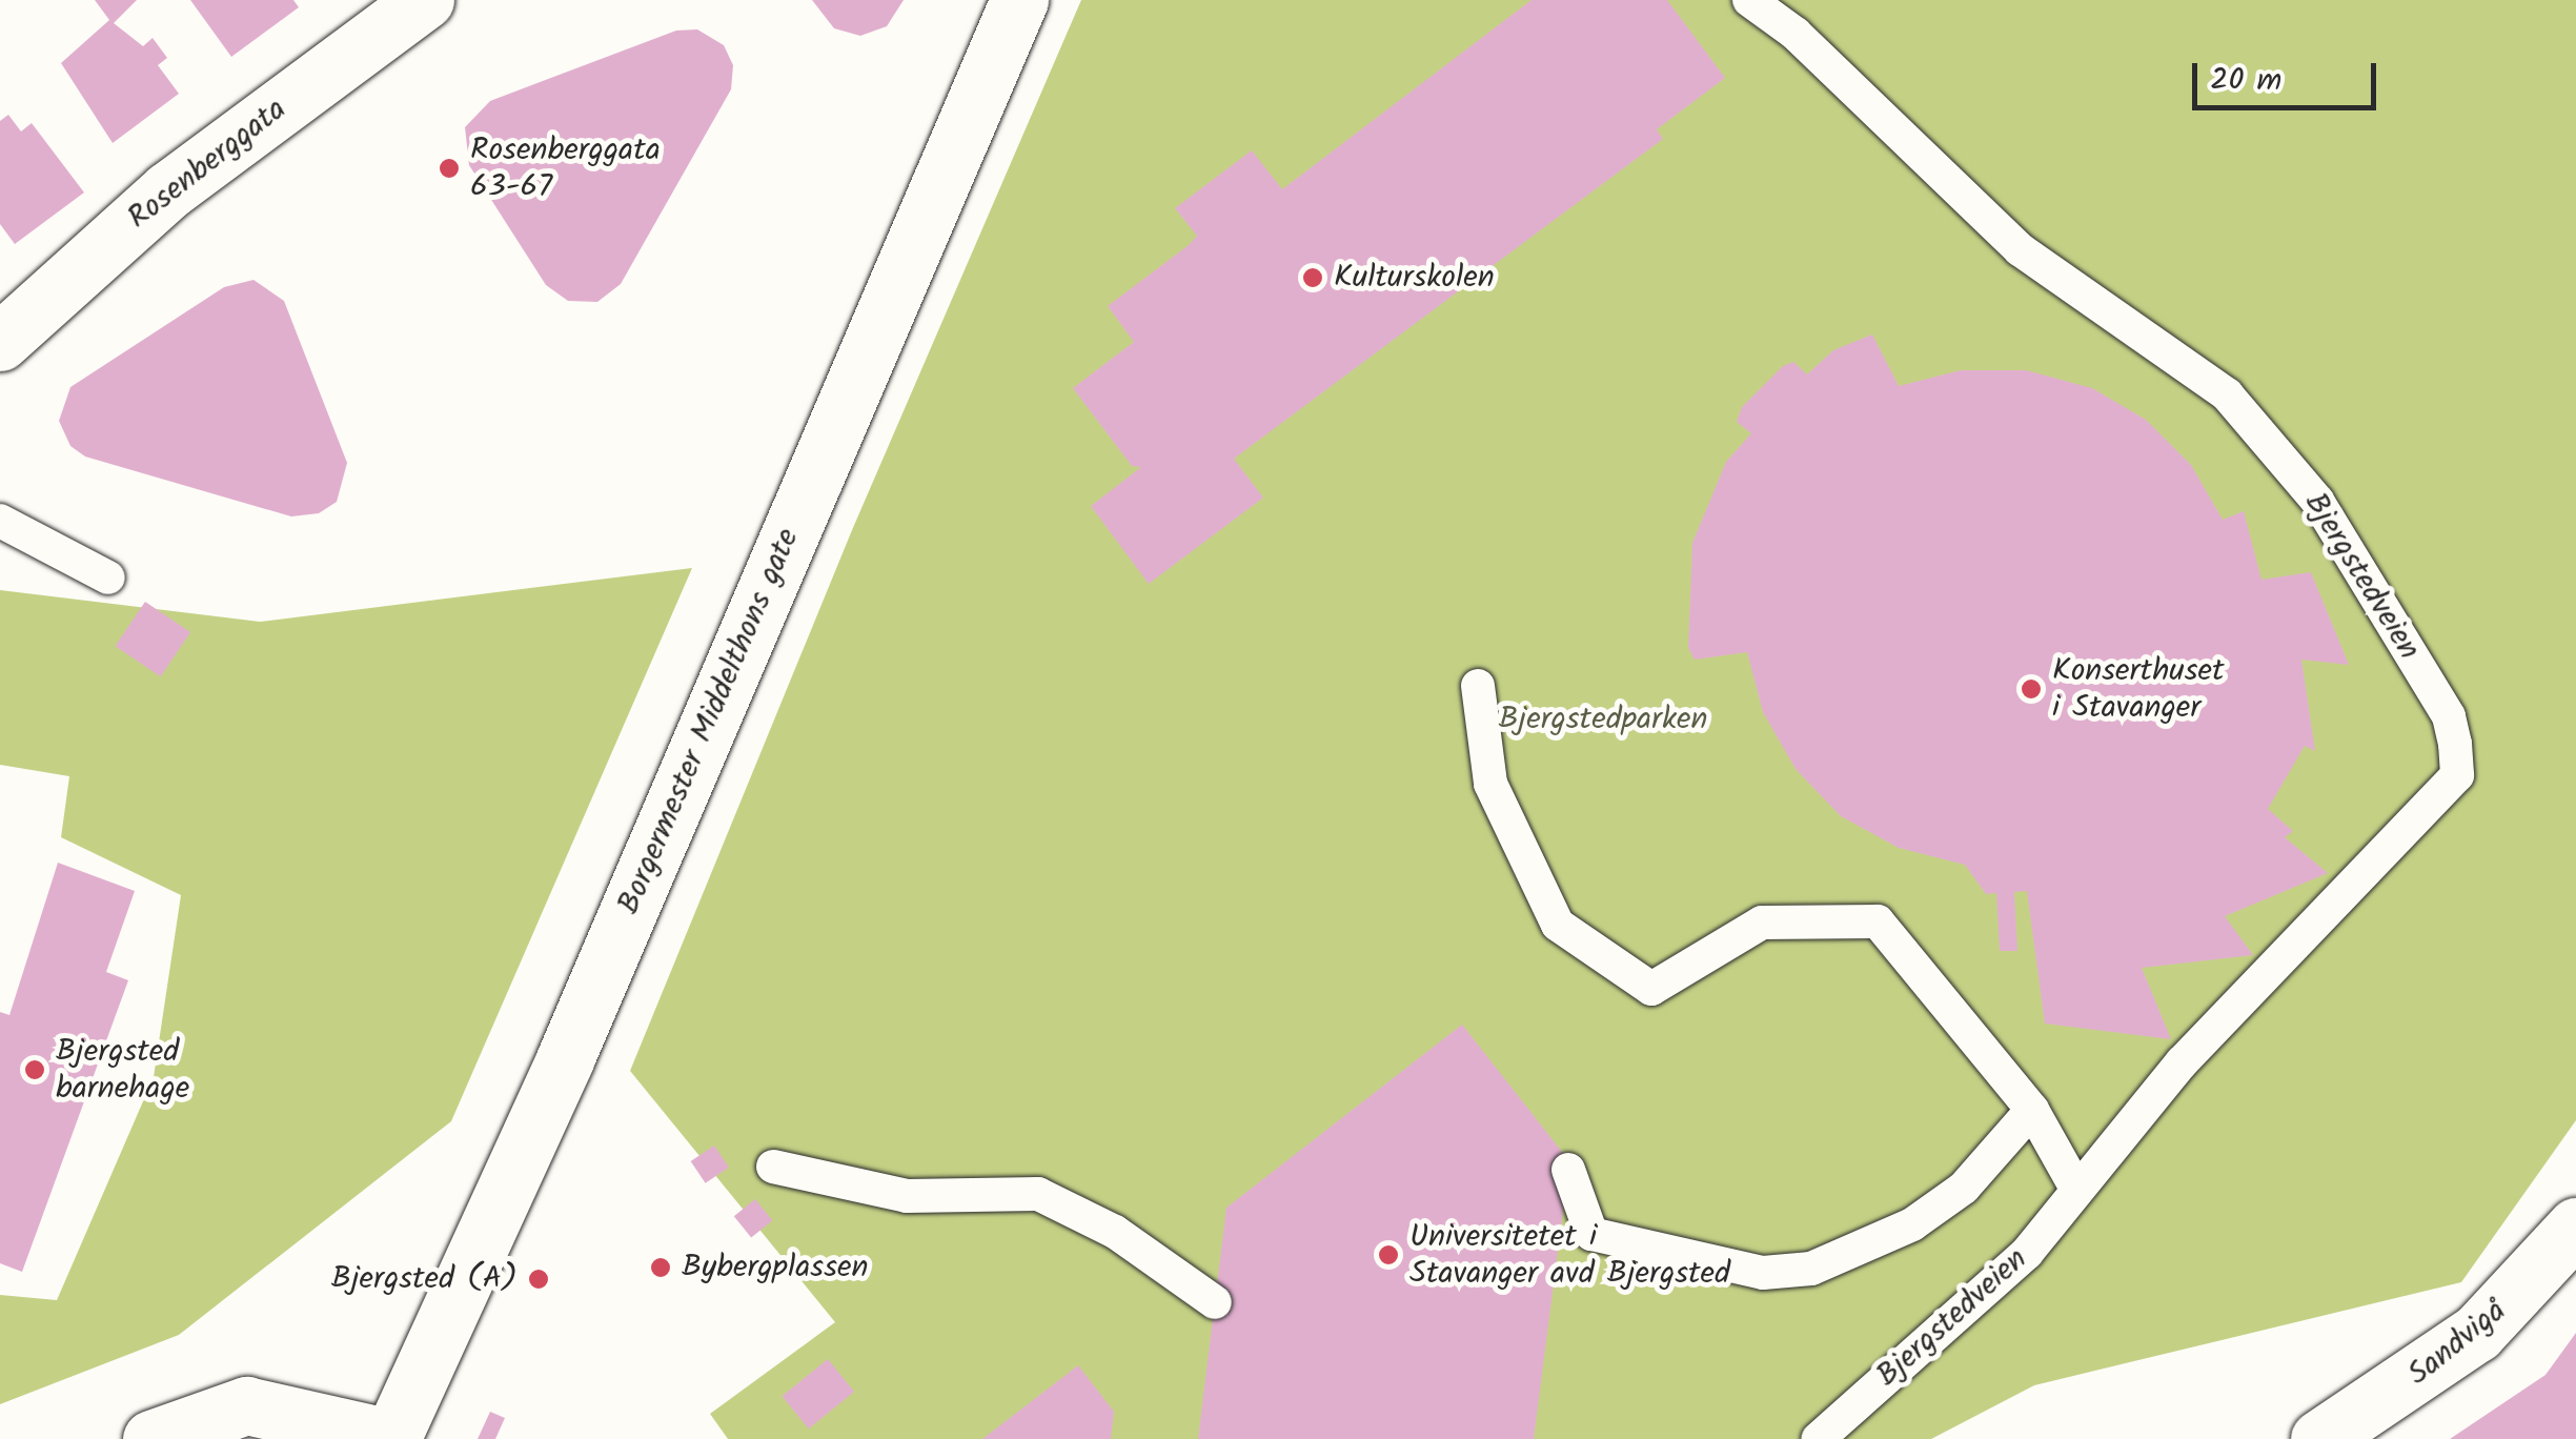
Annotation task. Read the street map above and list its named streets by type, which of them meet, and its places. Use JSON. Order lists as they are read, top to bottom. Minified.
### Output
{"streets":{"main road":["Rosenberggata","Borgermester Middelthons gate","Sandvigå"],"lane":["Bjergstedveien"]},"parks":["Bjergstedparken"],"places":["Rosenberggata 63-67","Kulturskolen","Konserthuset i Stavanger","Bjergsted barnehage","Universitetet i Stavanger avd Bjergsted","Bybergplassen","Bjergsted (A)"],"scale_bar":"20 m"}
